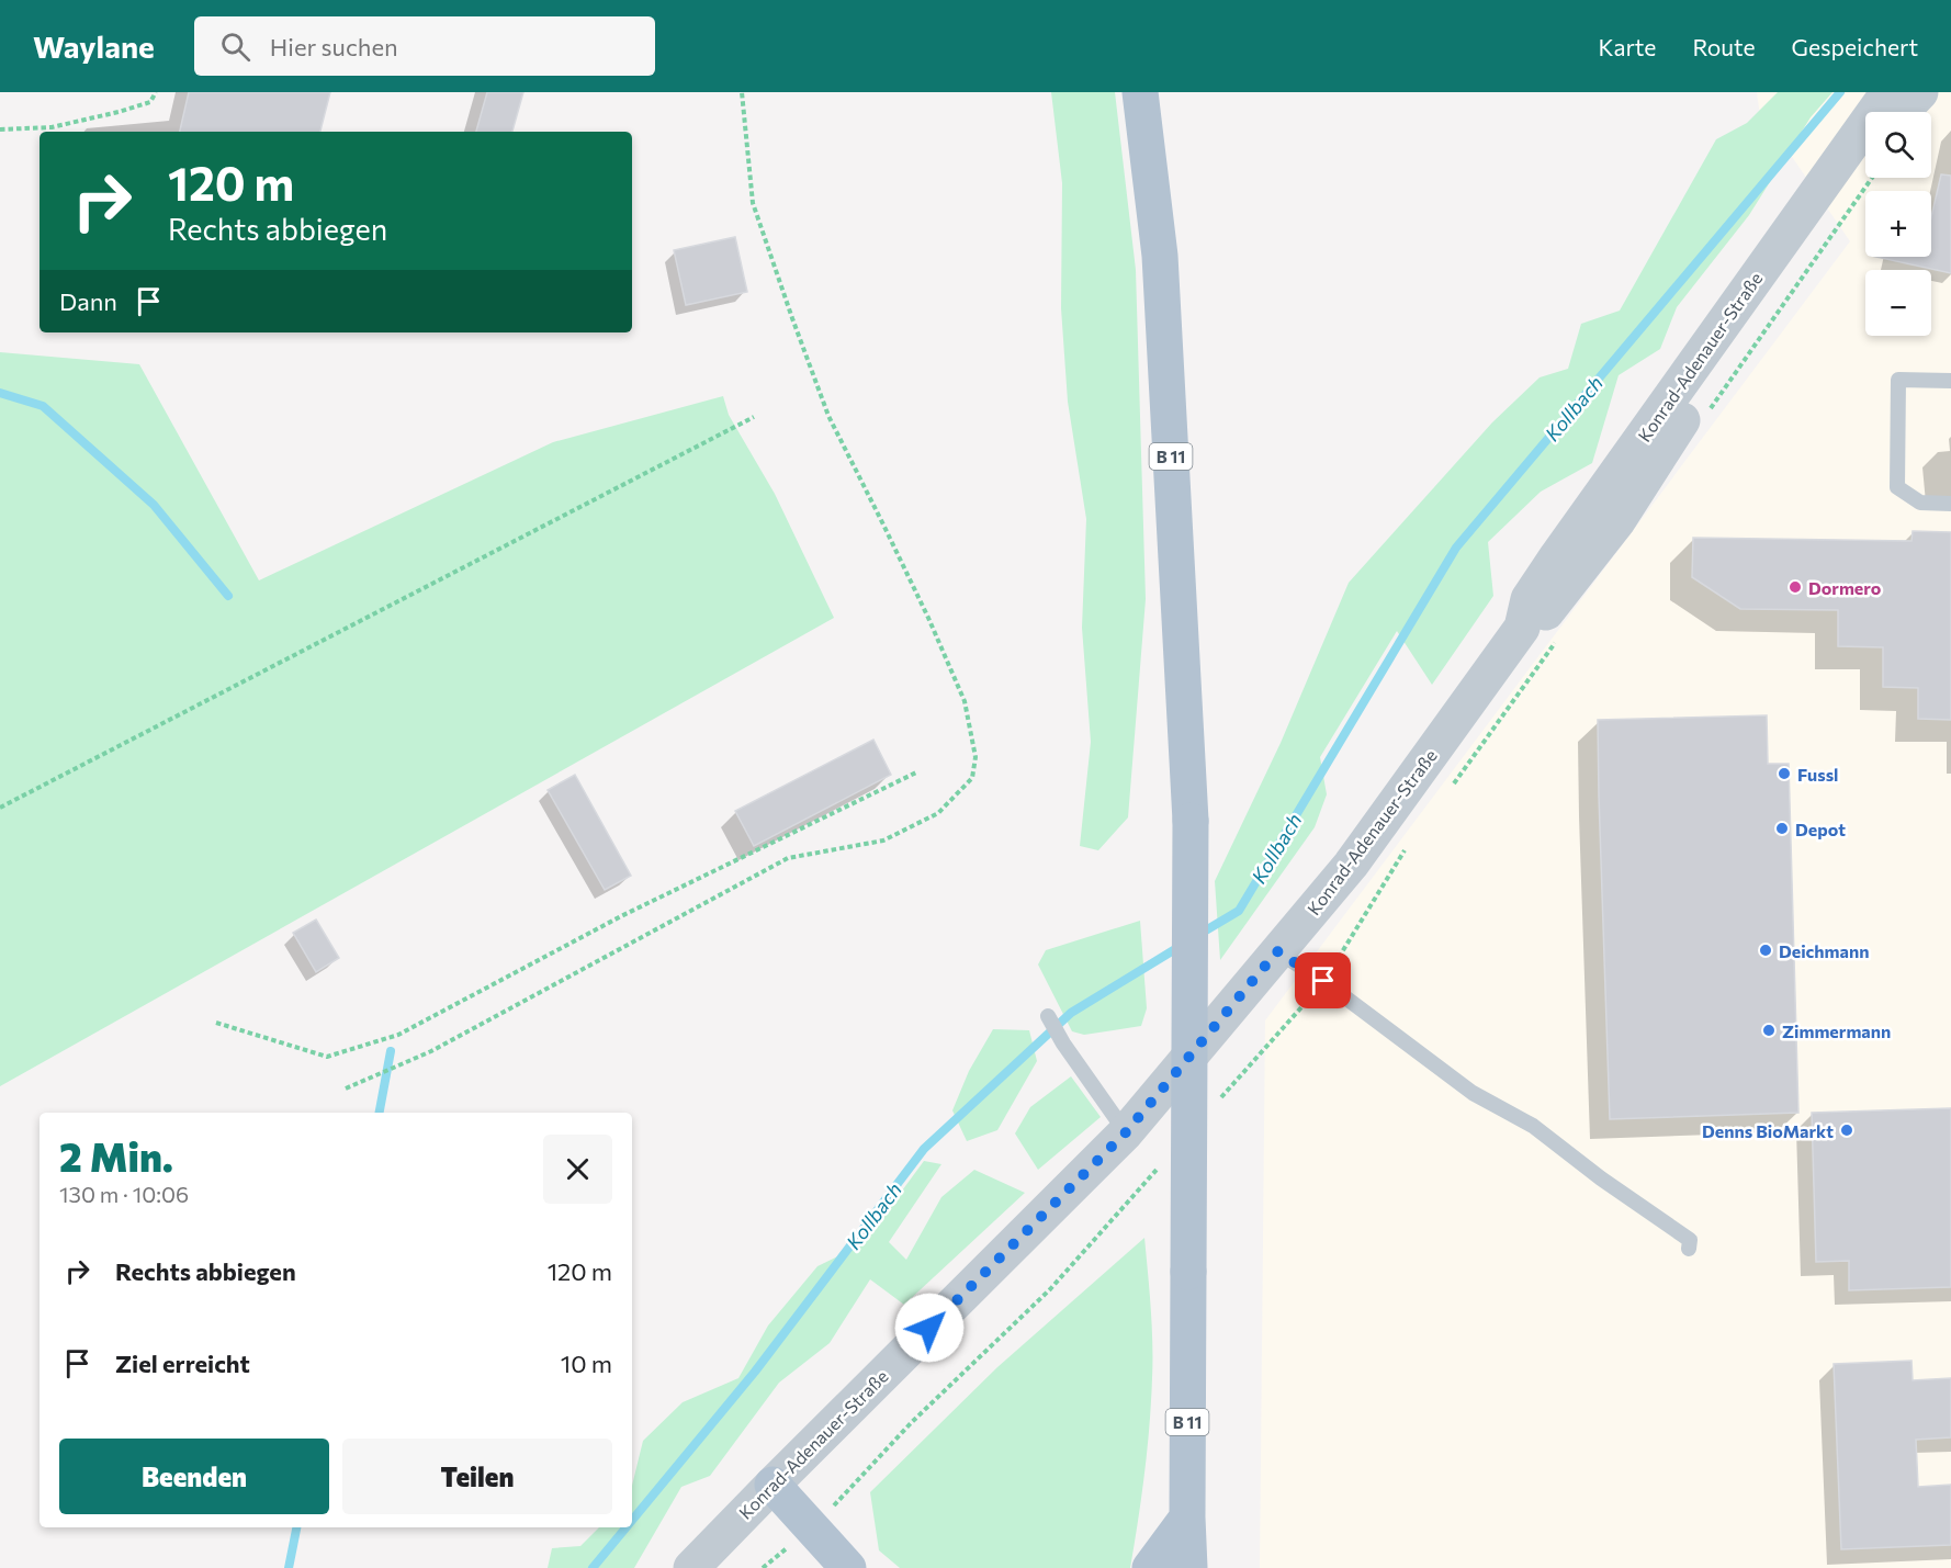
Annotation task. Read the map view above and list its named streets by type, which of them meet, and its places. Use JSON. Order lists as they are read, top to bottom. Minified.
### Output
{"streets":{"main road":["B 11"],"street":["Konrad-Adenauer-Straße"]},"water":["Kollbach"],"places":["Dormero","Fussl","Depot","Deichmann","Zimmermann","Denns BioMarkt"],"page":{"header":"Waylane","search":"Hier suchen","nav":["Karte","Route","Gespeichert"],"map_buttons":["+","−"],"turn":["120 m","Rechts abbiegen"],"then":"Dann","heading":["2 Min.","130 m · 10:06"],"list":[{"name":"Rechts abbiegen","value":"120 m"},{"name":"Ziel erreicht","value":"10 m"}],"buttons":["Beenden","Teilen"]}}
